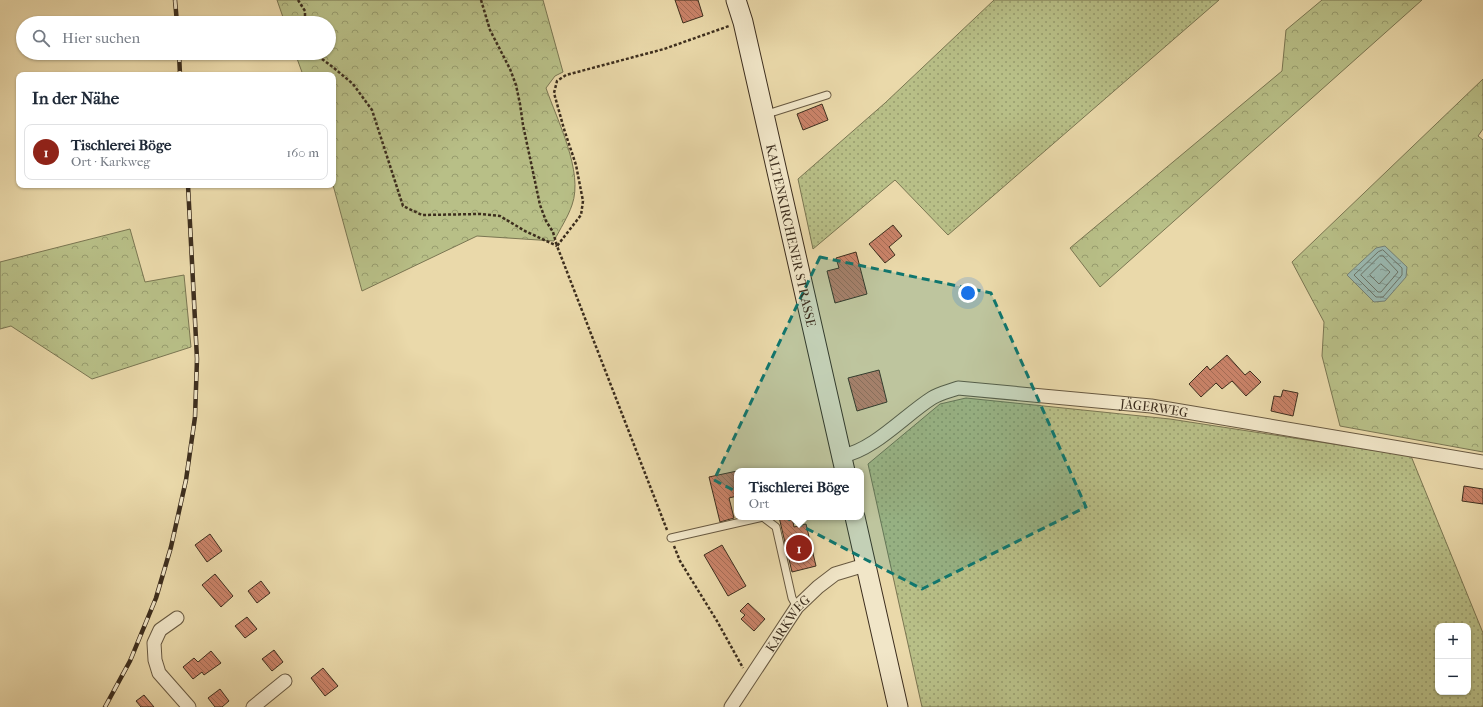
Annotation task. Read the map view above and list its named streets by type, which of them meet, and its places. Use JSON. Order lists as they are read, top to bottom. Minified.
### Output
{"streets":{"main road":["KALTENKIRCHENER STRASSE"],"street":["JÄGERWEG","KARKWEG"]},"crossings":[["KALTENKIRCHENER STRASSE","JÄGERWEG"]],"page":{"search":"Hier suchen","heading":"In der Nähe","list":[{"mark":"1","name":"Tischlerei Böge","note":"Ort · Karkweg","value":"160 m"}],"popup":["Tischlerei Böge","Ort"],"pins":"1","map_buttons":["+","−"]}}
